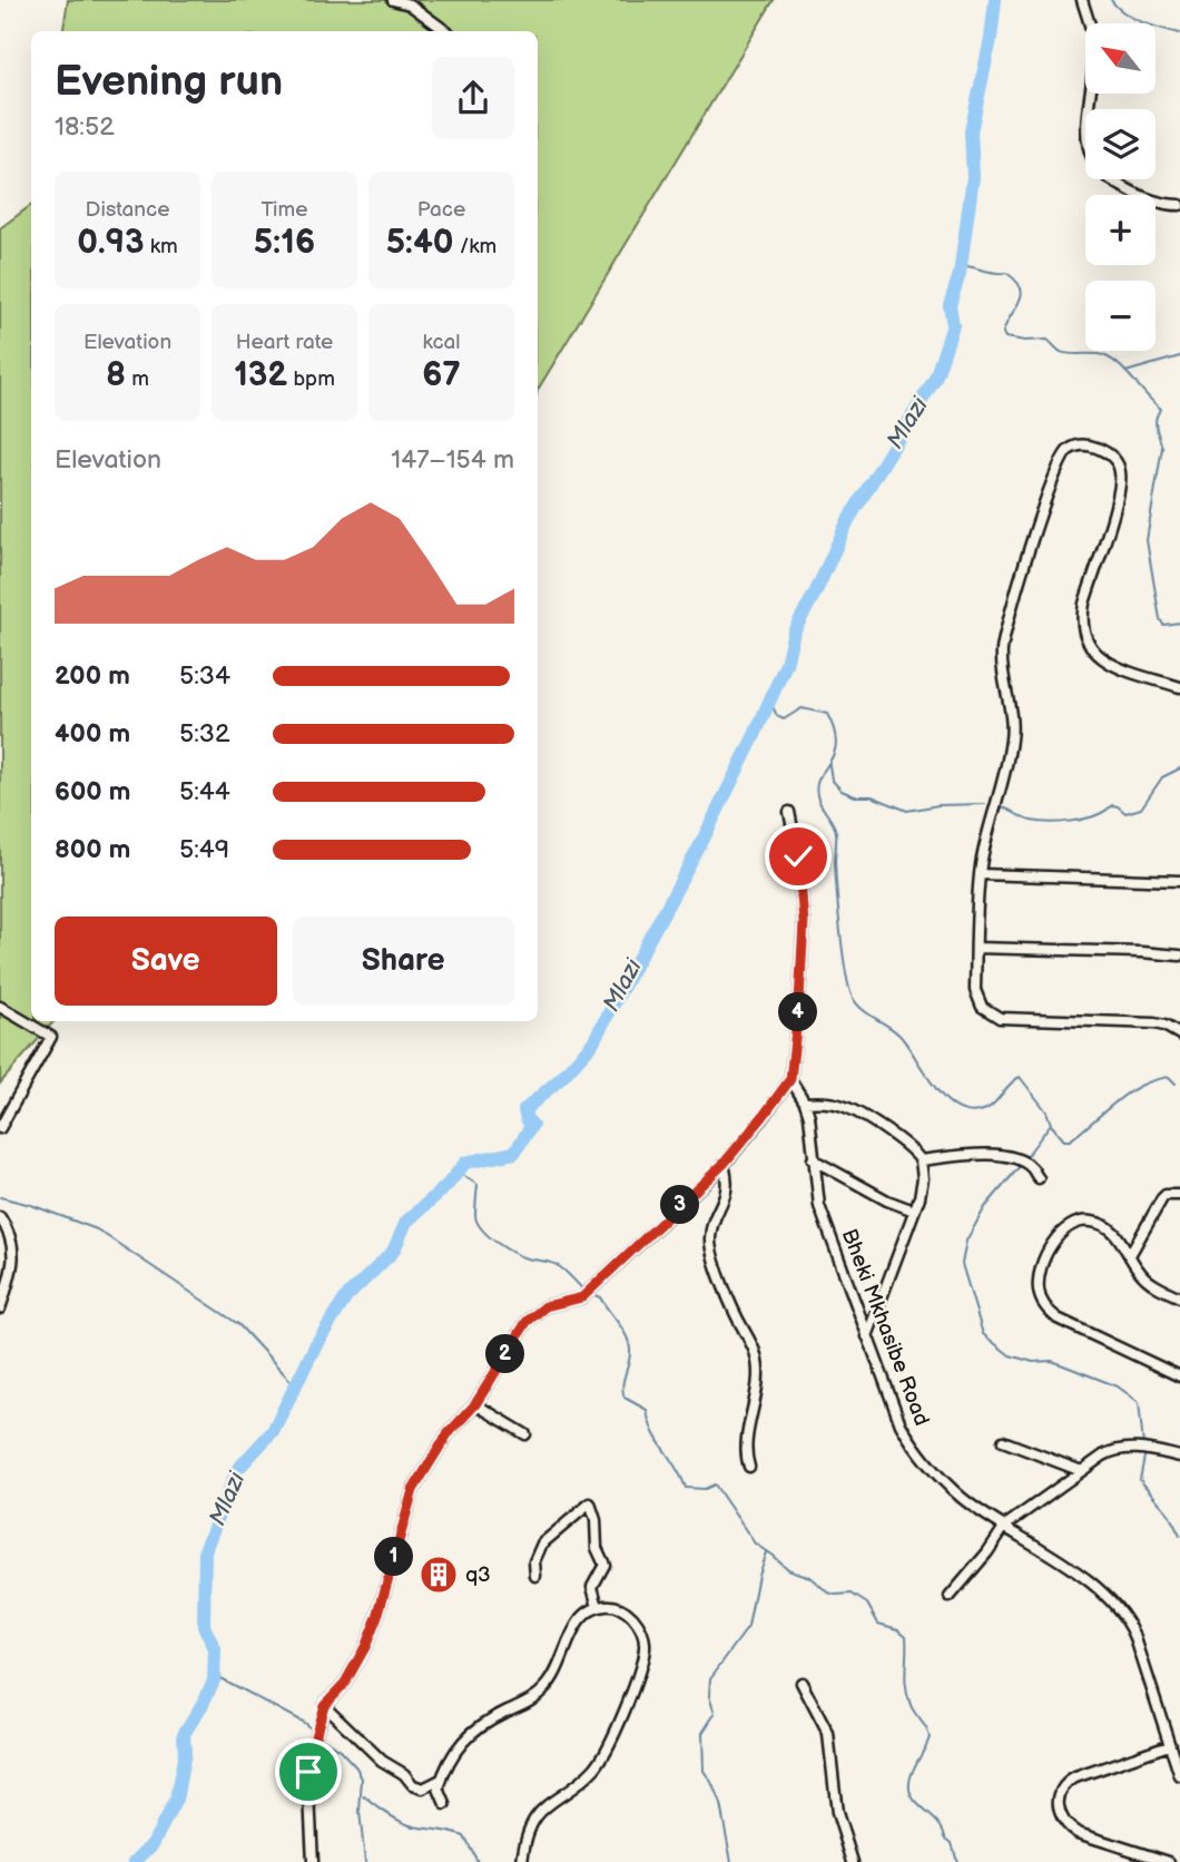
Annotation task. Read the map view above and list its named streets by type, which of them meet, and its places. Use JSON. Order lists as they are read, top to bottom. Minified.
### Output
{"streets":{"street":["Bheki Mkhasibe Road"]},"water":["Mlazi"],"places":{"building":["q3"]},"north":"top left","page":{"map_buttons":["+","−"],"heading":["Evening run","18:52"],"stats":[["Distance","0.93 km"],["Time","5:16"],["Pace","5:40 /km"],["Elevation","8 m"],["Heart rate","132 bpm"],["kcal","67"]],"chart":["Elevation","147–154 m"],"list":[{"name":"200 m","note":"5:34"},{"name":"400 m","note":"5:32"},{"name":"600 m","note":"5:44"},{"name":"800 m","note":"5:49"}],"buttons":["Save","Share"],"pins":["4","3","2","1"]}}
